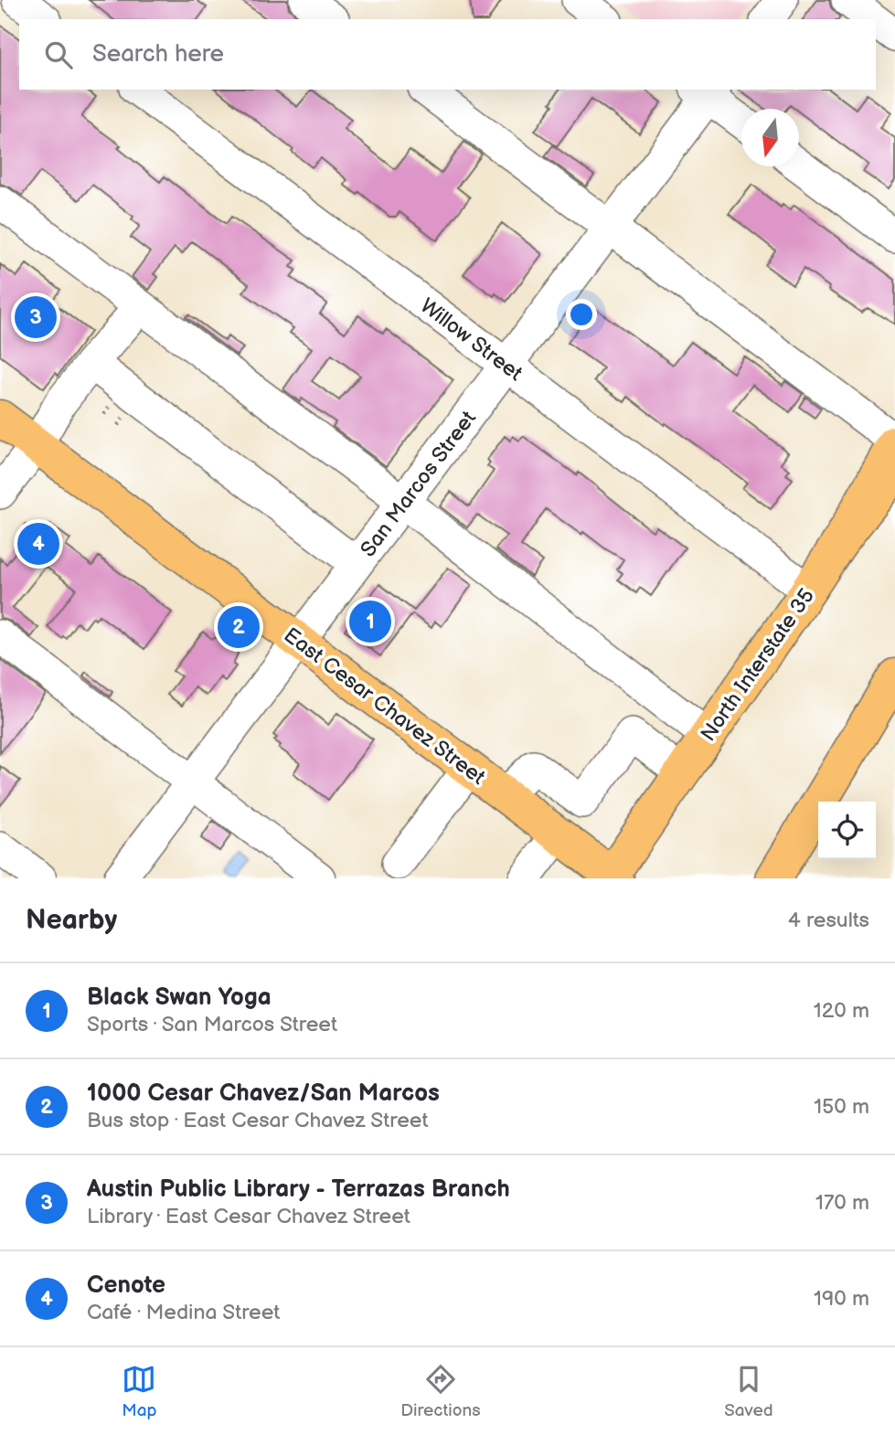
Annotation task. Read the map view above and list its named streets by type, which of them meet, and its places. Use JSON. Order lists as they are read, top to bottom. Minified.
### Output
{"streets":{"main road":["North Interstate 35","East Cesar Chavez Street"],"street":["Willow Street","San Marcos Street"]},"crossings":[["Willow Street","San Marcos Street"],["Willow Street","North Interstate 35"],["San Marcos Street","East Cesar Chavez Street"],["North Interstate 35","East Cesar Chavez Street"]],"north":"bottom","page":{"search":"Search here","pins":["3","4","1","2"],"heading":["Nearby","4 results"],"list":[{"mark":"1","name":"Black Swan Yoga","note":"Sports · San Marcos Street","value":"120 m"},{"mark":"2","name":"1000 Cesar Chavez/San Marcos","note":"Bus stop · East Cesar Chavez Street","value":"150 m"},{"mark":"3","name":"Austin Public Library - Terrazas Branch","note":"Library · East Cesar Chavez Street","value":"170 m"},{"mark":"4","name":"Cenote","note":"Café · Medina Street","value":"190 m"}],"nav":["Map","Directions","Saved"]}}
